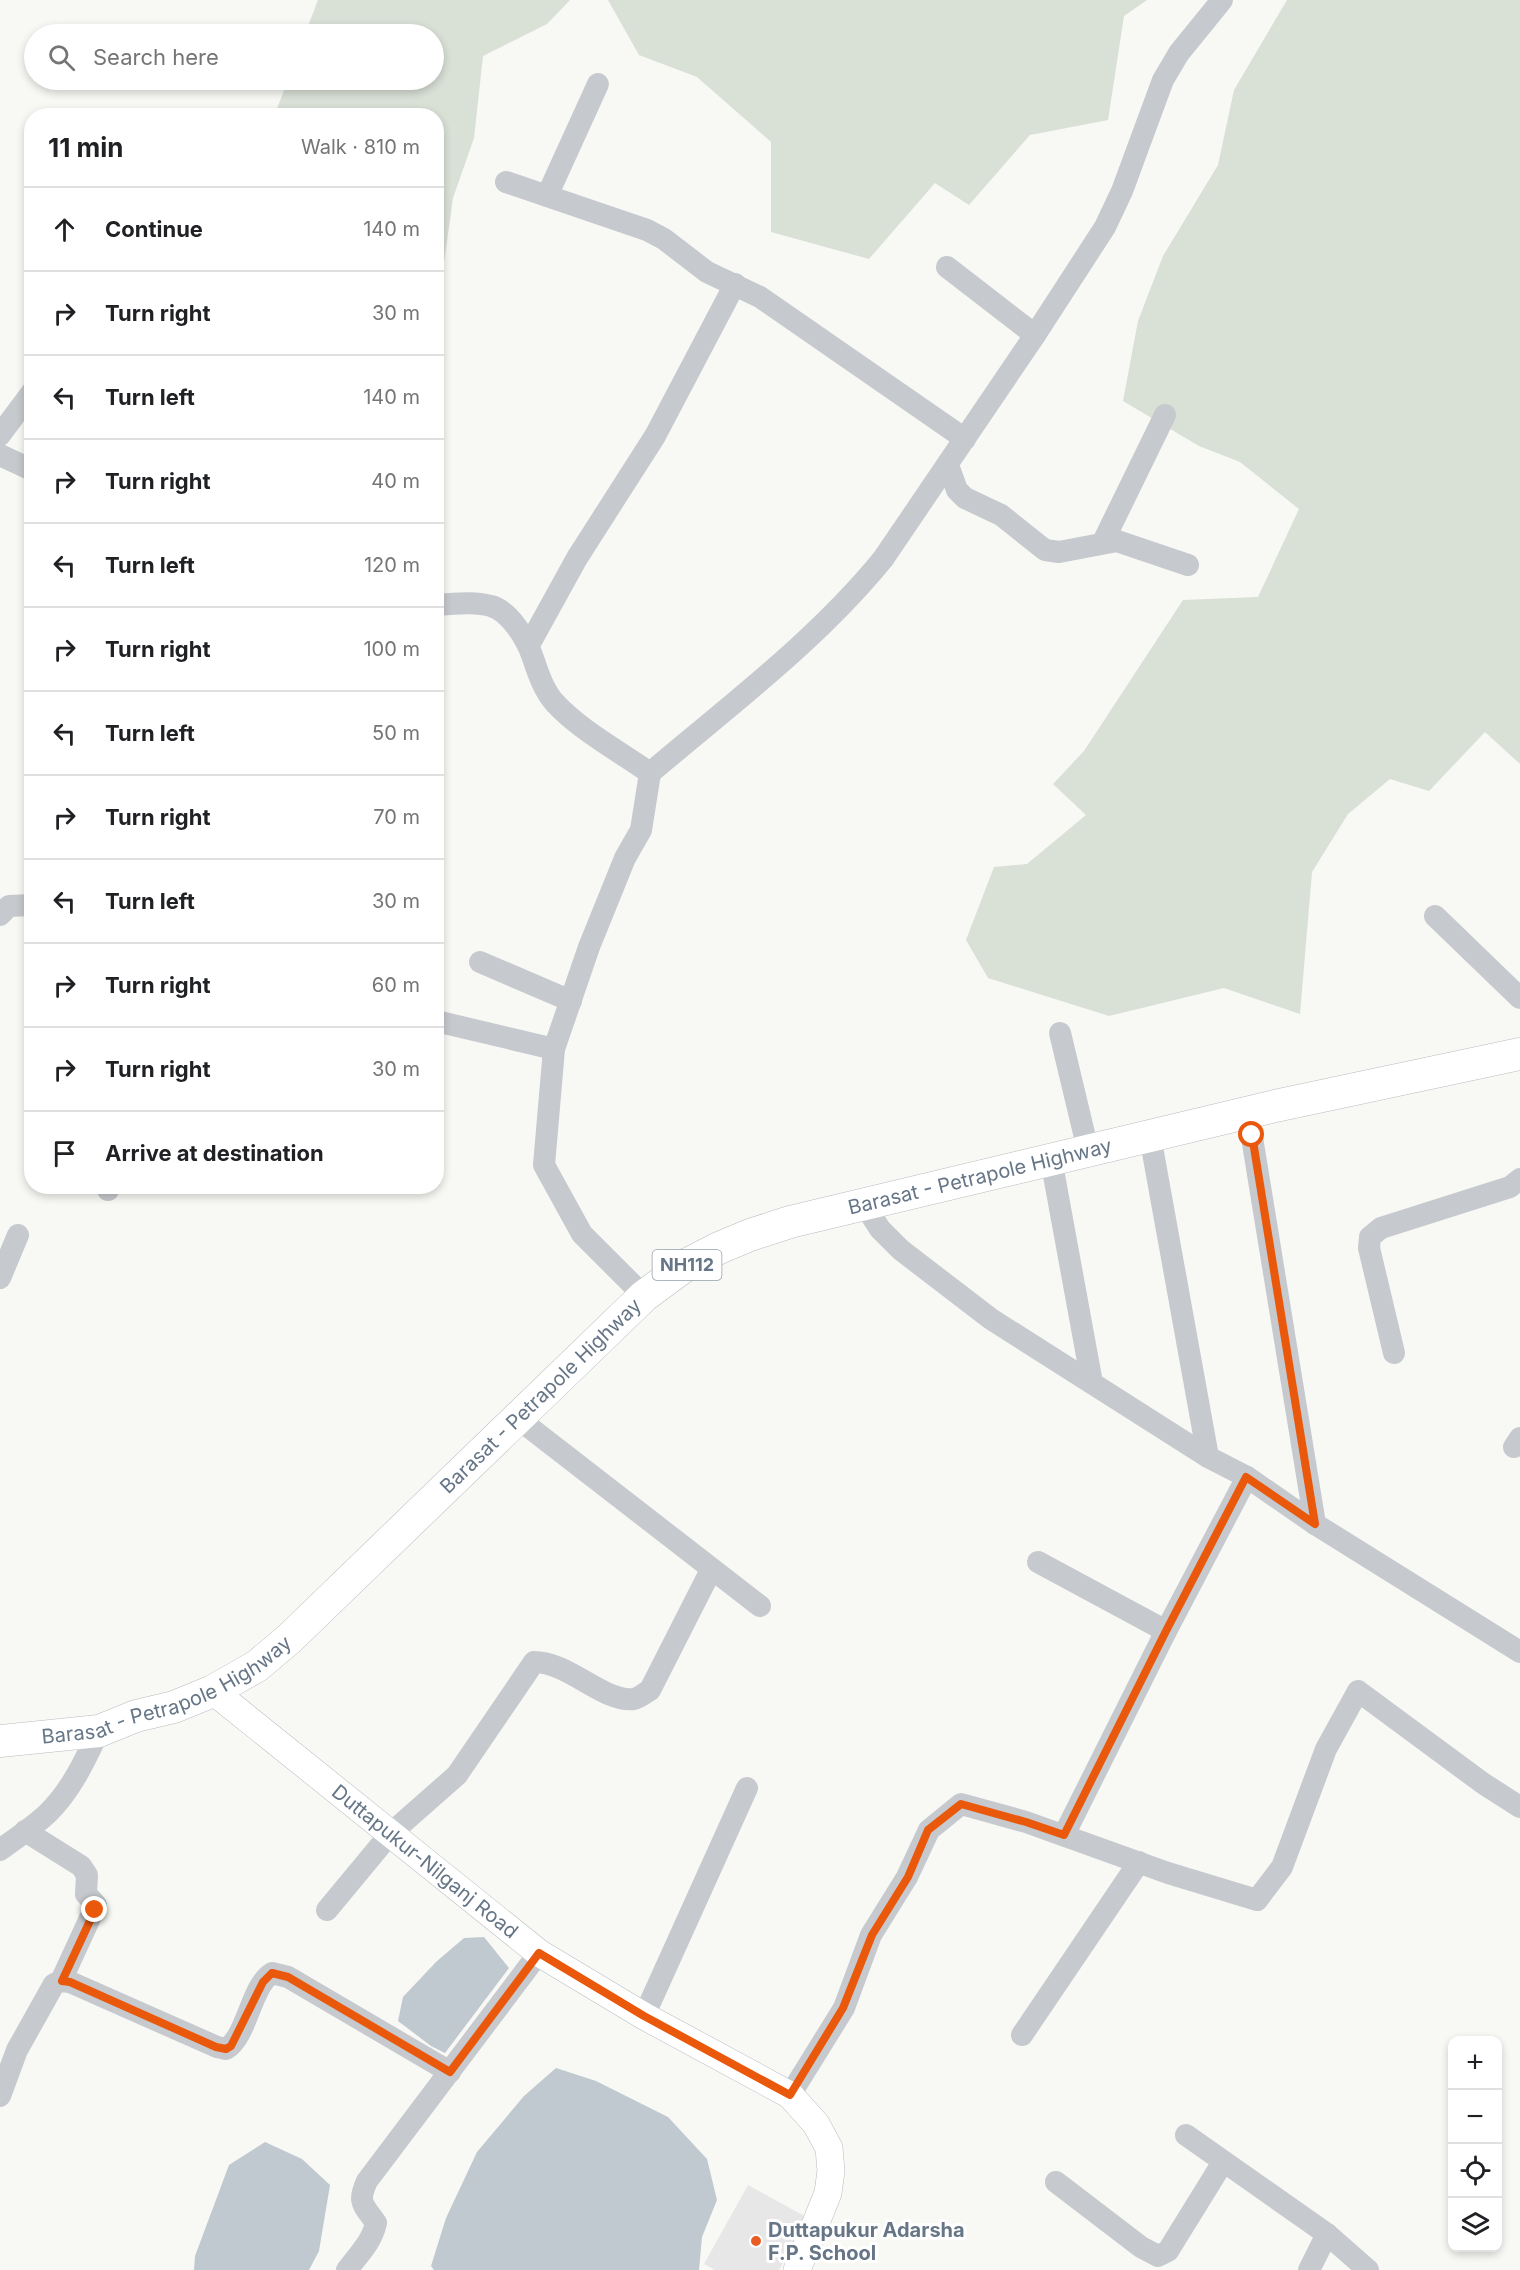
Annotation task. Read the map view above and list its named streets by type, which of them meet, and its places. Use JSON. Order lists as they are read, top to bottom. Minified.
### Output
{"streets":{"highway":["Barasat - Petrapole Highway","NH112"],"main road":["Duttapukur-Nilganj Road"]},"crossings":[["Barasat - Petrapole Highway","Duttapukur-Nilganj Road"]],"places":["Duttapukur Adarsha F.P. School"],"page":{"search":"Search here","heading":["11 min","Walk · 810 m"],"list":[["Continue","140 m"],["Turn right","30 m"],["Turn left","140 m"],["Turn right","40 m"],["Turn left","120 m"],["Turn right","100 m"],["Turn left","50 m"],["Turn right","70 m"],["Turn left","30 m"],["Turn right","60 m"],["Turn right","30 m"],"Arrive at destination"],"map_buttons":["+","−"]}}
